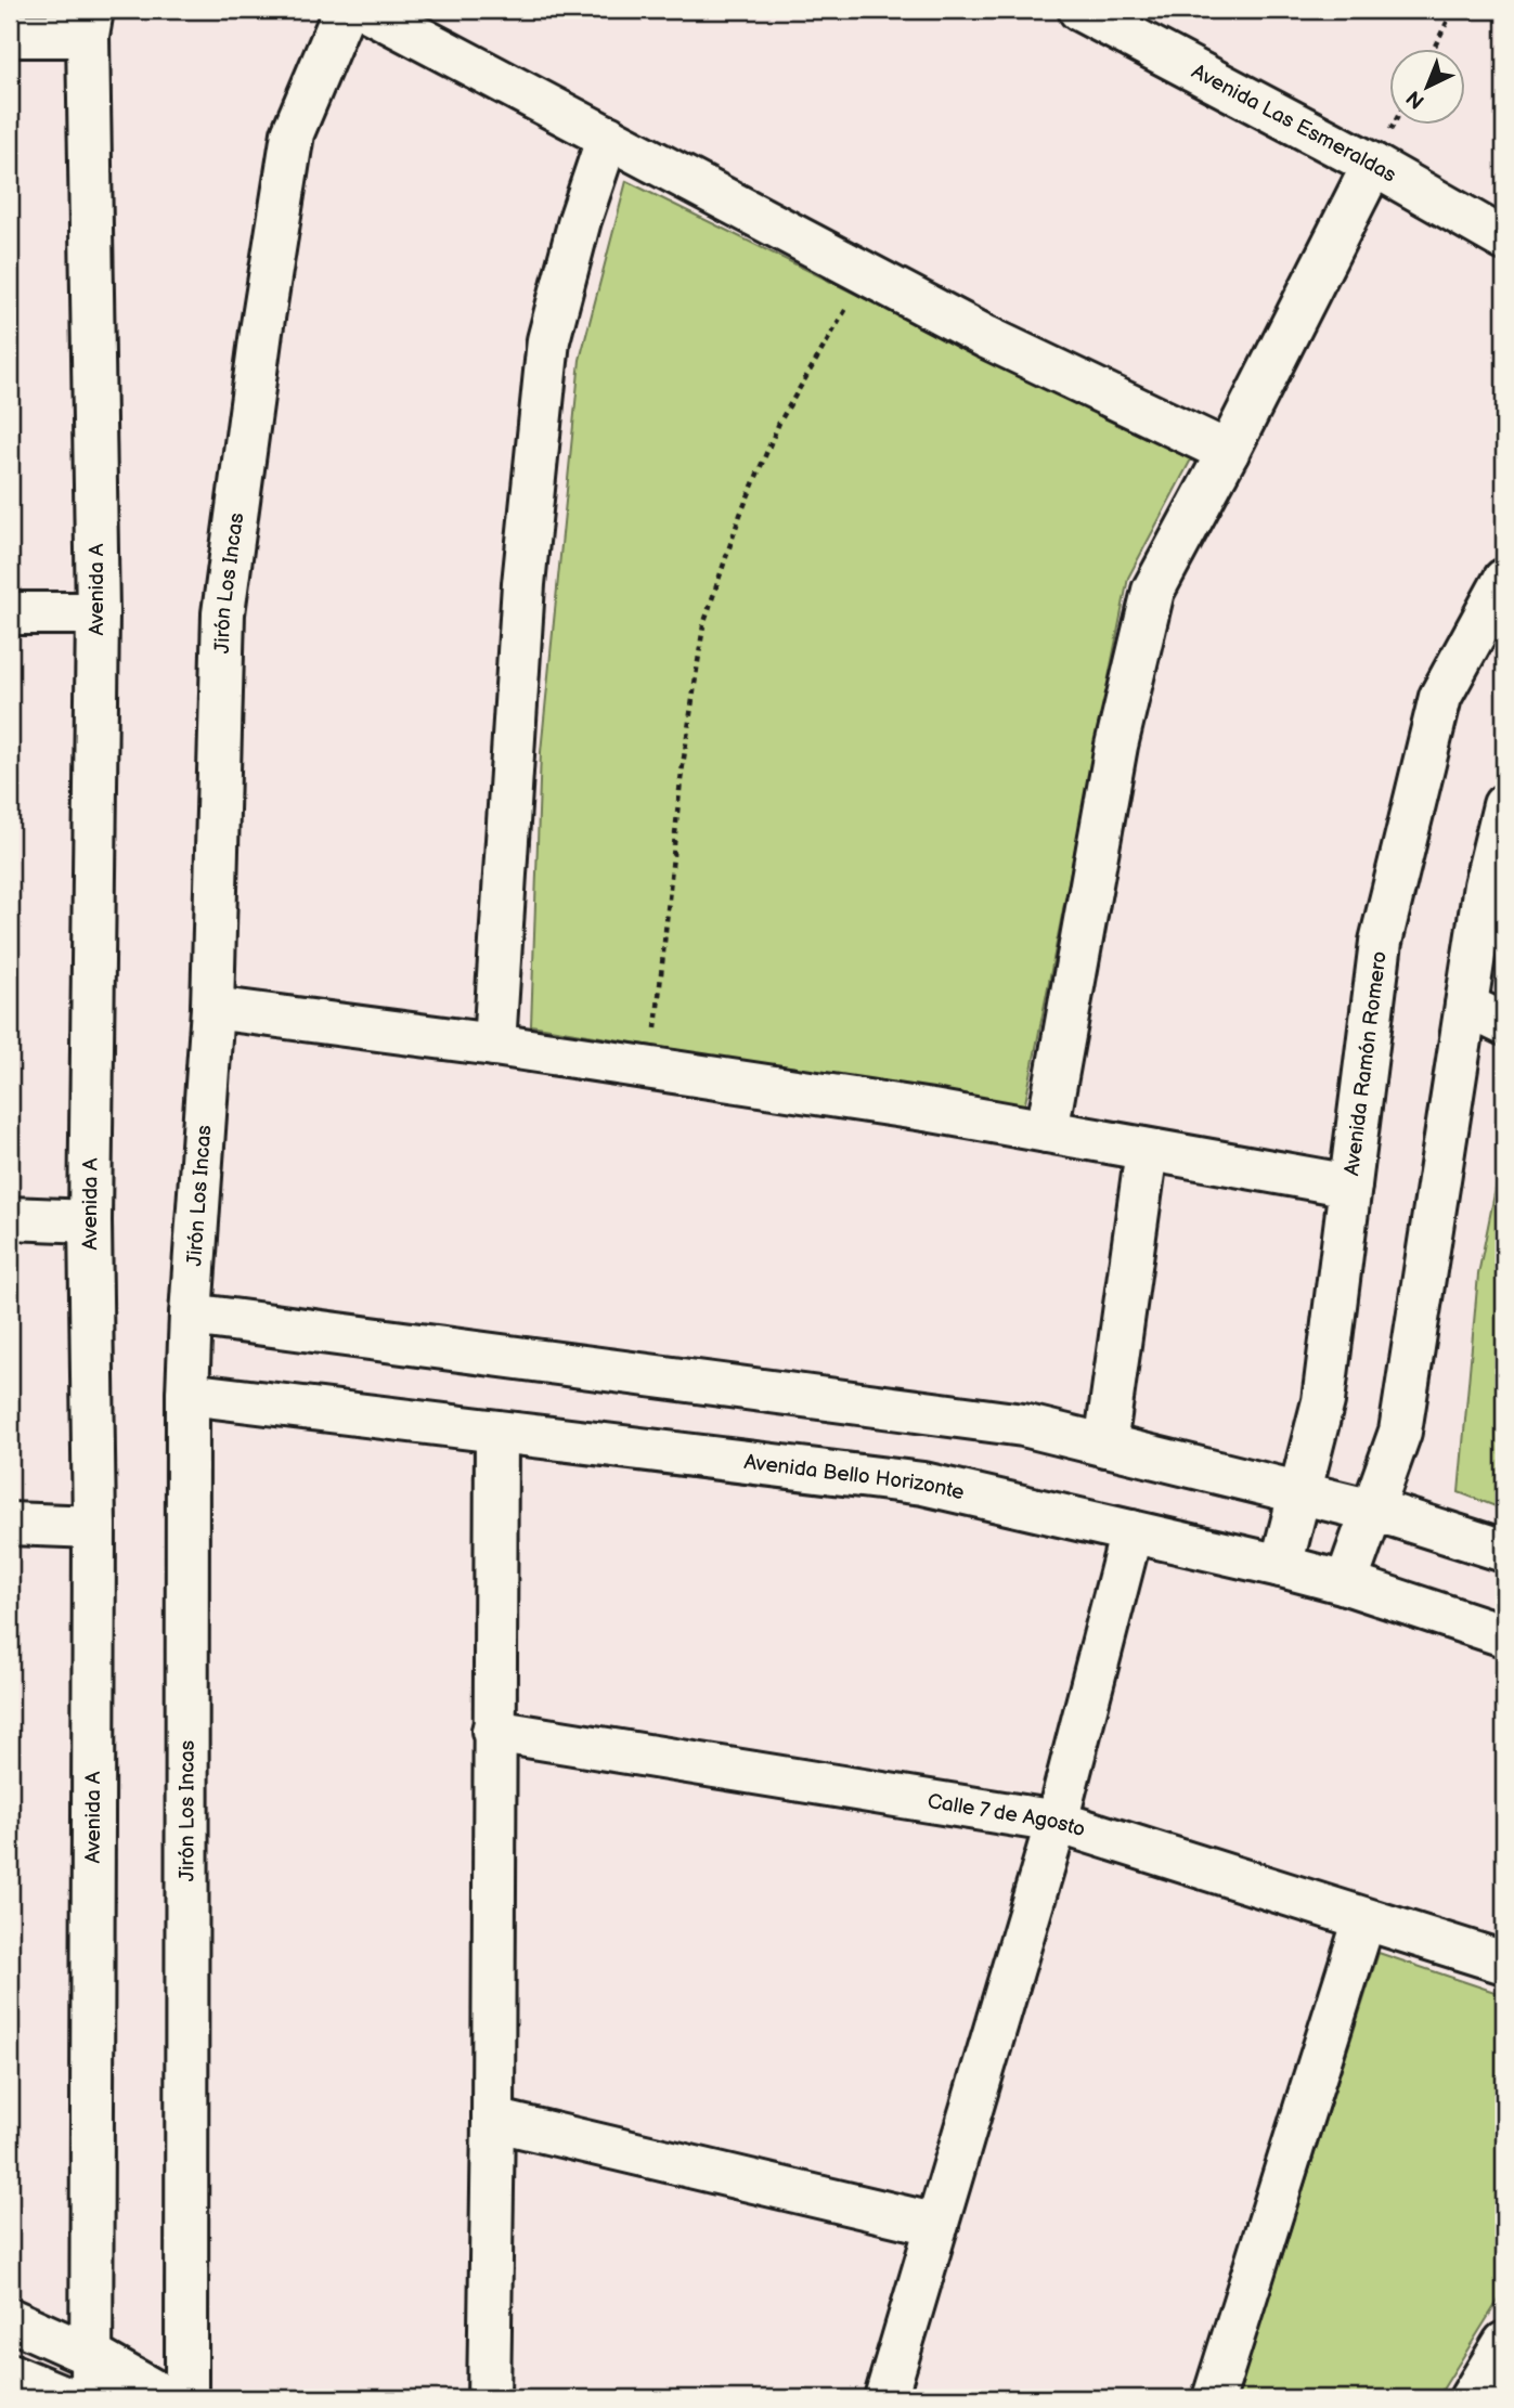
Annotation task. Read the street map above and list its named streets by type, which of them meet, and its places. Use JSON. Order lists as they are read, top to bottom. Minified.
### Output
{"streets":{"street":["Avenida Las Esmeraldas","Jirón Los Incas","Avenida A","Avenida Ramón Romero","Avenida Bello Horizonte","Calle 7 de Agosto"]},"crossings":[["Jirón Los Incas","Avenida Bello Horizonte"],["Avenida Ramón Romero","Avenida Bello Horizonte"]],"north":"bottom left"}
